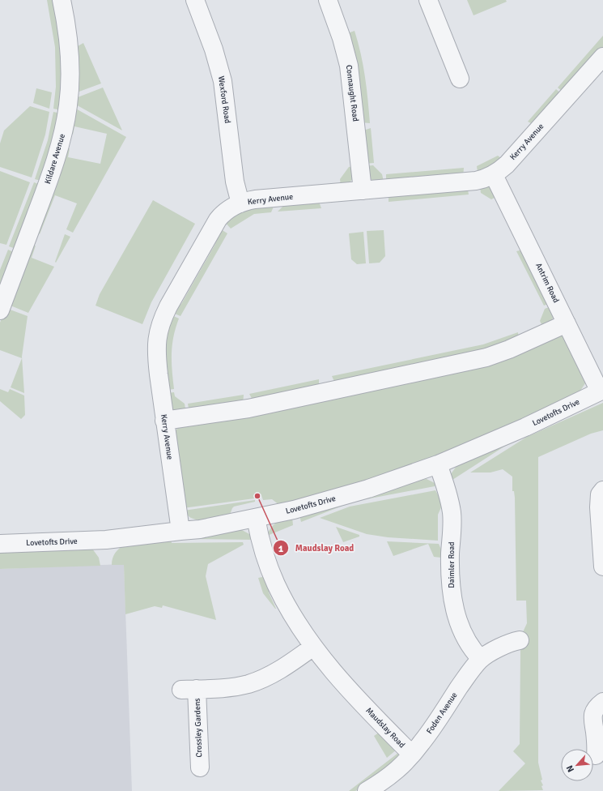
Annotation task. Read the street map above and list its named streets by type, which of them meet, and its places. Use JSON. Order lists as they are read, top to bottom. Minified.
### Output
{"streets":{"street":["Connaught Road","Wexford Road","Kerry Avenue","Kildare Avenue","Antrim Road","Lovetofts Drive","Daimler Road","Foden Avenue","Crossley Gardens","Maudslay Road"]},"crossings":[["Connaught Road","Kerry Avenue"],["Wexford Road","Kerry Avenue"],["Kerry Avenue","Antrim Road"],["Kerry Avenue","Lovetofts Drive"],["Antrim Road","Lovetofts Drive"],["Lovetofts Drive","Daimler Road"],["Lovetofts Drive","Maudslay Road"],["Daimler Road","Foden Avenue"],["Foden Avenue","Maudslay Road"],["Crossley Gardens","Maudslay Road"]],"places":["Maudslay Road"],"north":"bottom left"}
